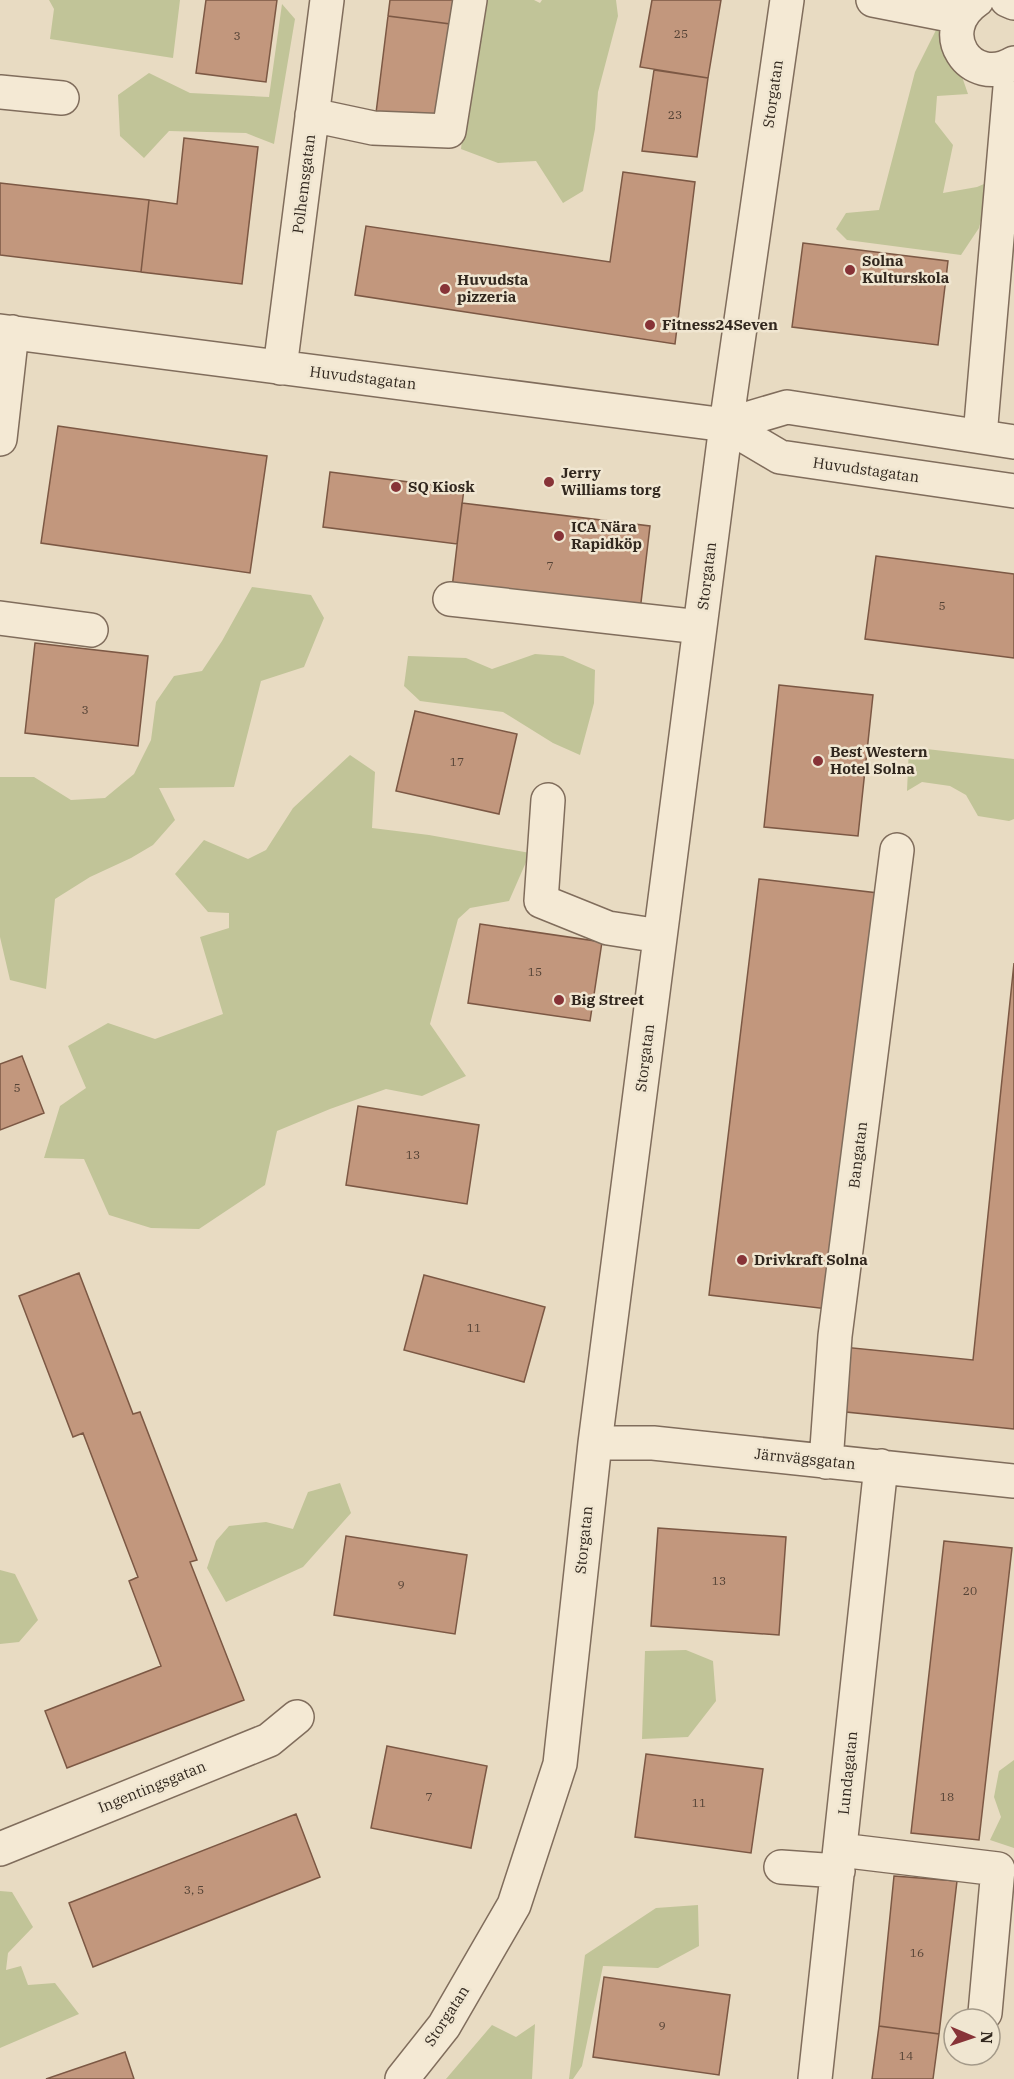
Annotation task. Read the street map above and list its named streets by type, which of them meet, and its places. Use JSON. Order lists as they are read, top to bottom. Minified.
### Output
{"streets":{"street":["Storgatan","Polhemsgatan","Huvudstagatan","Bangatan","Järnvägsgatan","Lundagatan","Ingentingsgatan"]},"crossings":[["Storgatan","Huvudstagatan"],["Storgatan","Järnvägsgatan"],["Polhemsgatan","Huvudstagatan"],["Bangatan","Järnvägsgatan"],["Järnvägsgatan","Lundagatan"]],"places":["Solna Kulturskola","Huvudsta pizzeria","Fitness24Seven","Jerry Williams torg","SQ Kiosk","ICA Nära Rapidköp","Best Western Hotel Solna","Big Street","Drivkraft Solna"],"house_numbers":["25","3","23","7","5","3","17","15","5","13","11","13","9","20","7","18","11","3, 5","16","9","14"],"north":"right"}
